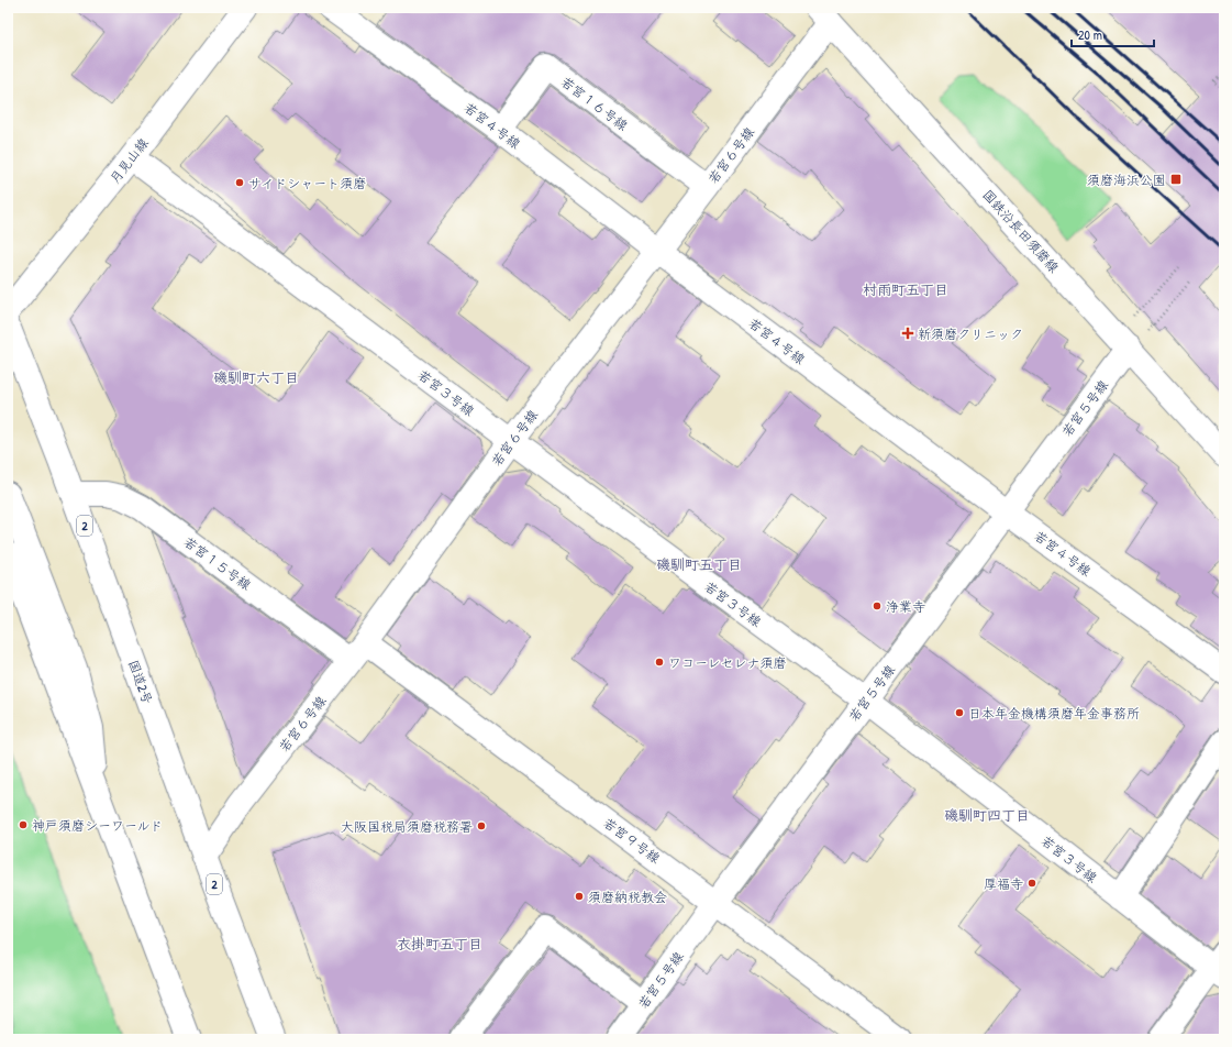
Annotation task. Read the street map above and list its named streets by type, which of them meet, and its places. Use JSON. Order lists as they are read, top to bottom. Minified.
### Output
{"streets":{"main road":["若宮１６号線","若宮４号線","若宮６号線","月見山線","国鉄沿長田須磨線","若宮３号線","若宮５号線","2","若宮１５号線","国道2号","若宮９号線"]},"crossings":[["若宮１６号線","若宮４号線"],["若宮１６号線","若宮６号線"],["若宮４号線","若宮６号線"],["若宮４号線","若宮５号線"],["若宮６号線","国鉄沿長田須磨線"],["若宮６号線","若宮３号線"],["若宮６号線","若宮１５号線"],["若宮６号線","国道2号"],["若宮６号線","若宮９号線"],["月見山線","若宮３号線"],["国鉄沿長田須磨線","若宮５号線"],["若宮３号線","若宮５号線"],["若宮５号線","若宮９号線"],["若宮１５号線","国道2号"]],"districts":["村雨町五丁目","磯馴町六丁目","磯馴町五丁目","磯馴町四丁目","衣掛町五丁目"],"places":{"transit":["須磨海浜公園"],"other":["サイドシャート須磨","浄業寺","ワコーレセレナ須磨","日本年金機構須磨年金事務所","神戸須磨シーワールド","大阪国税局須磨税務署","厚福寺","須磨納税教会"],"health":["新須磨クリニック"]},"scale_bar":"20 m"}
